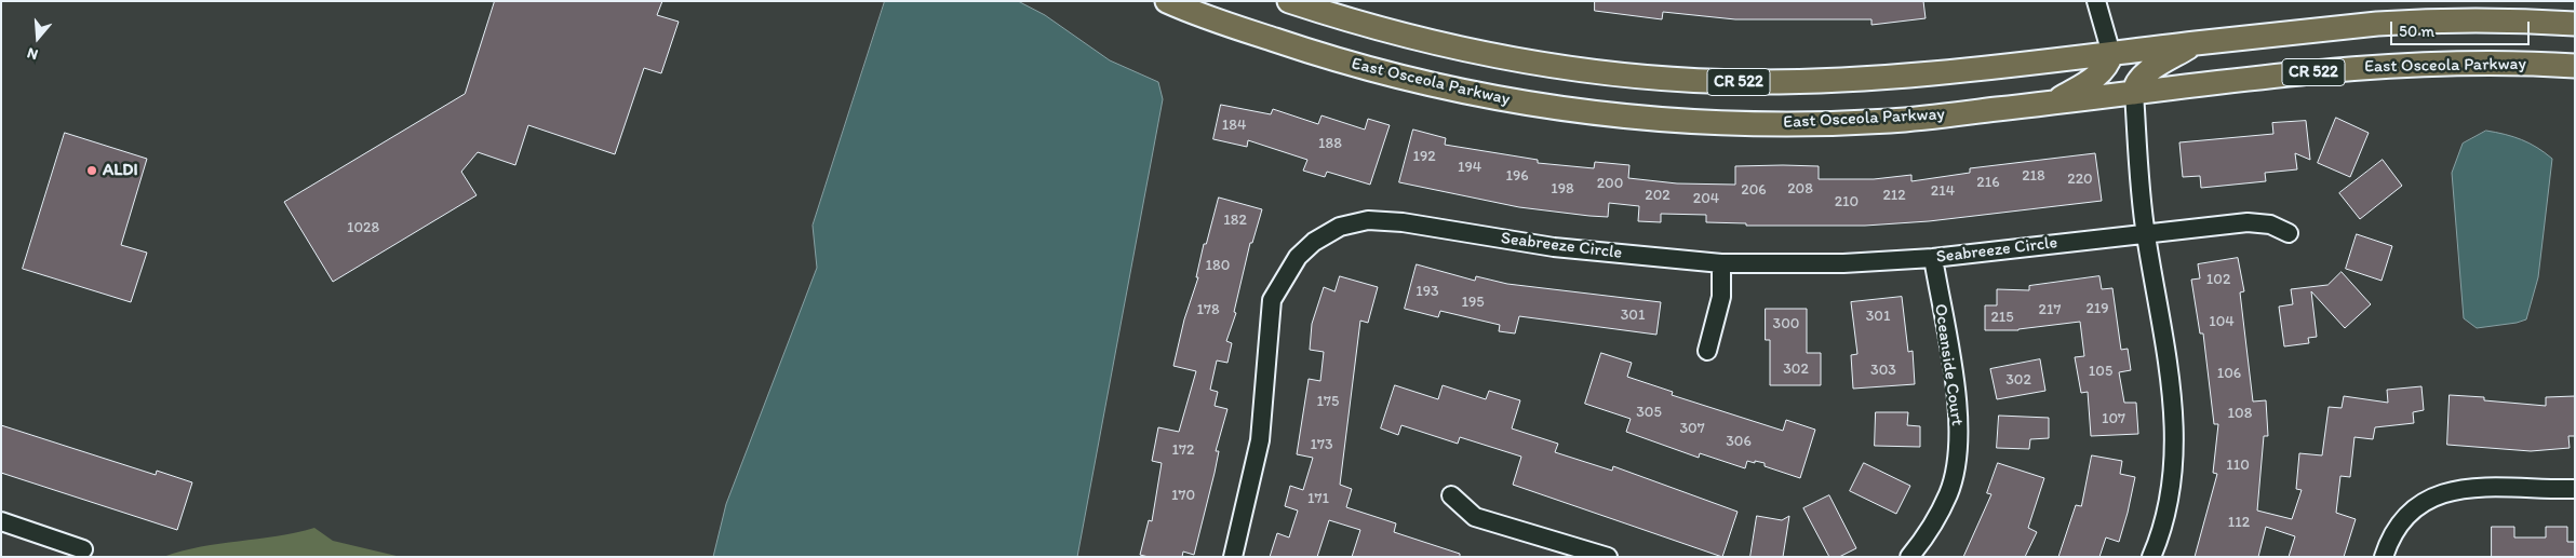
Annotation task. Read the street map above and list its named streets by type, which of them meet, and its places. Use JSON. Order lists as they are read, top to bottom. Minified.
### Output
{"streets":{"main road":["East Osceola Parkway","CR 522"],"street":["Seabreeze Circle","Oceanside Court"]},"crossings":[["Seabreeze Circle","Oceanside Court"]],"places":["ALDI"],"house_numbers":["184","188","192","194","196","218","220","216","200","198","208","206","214","202","212","204","210","182","1028","180","102","193","195","219","178","217","301","301","215","104","300","302","303","105","106","302","175","305","108","107","307","306","173","172","110","170","171","112"],"scale_bar":"50 m","north":"bottom"}
